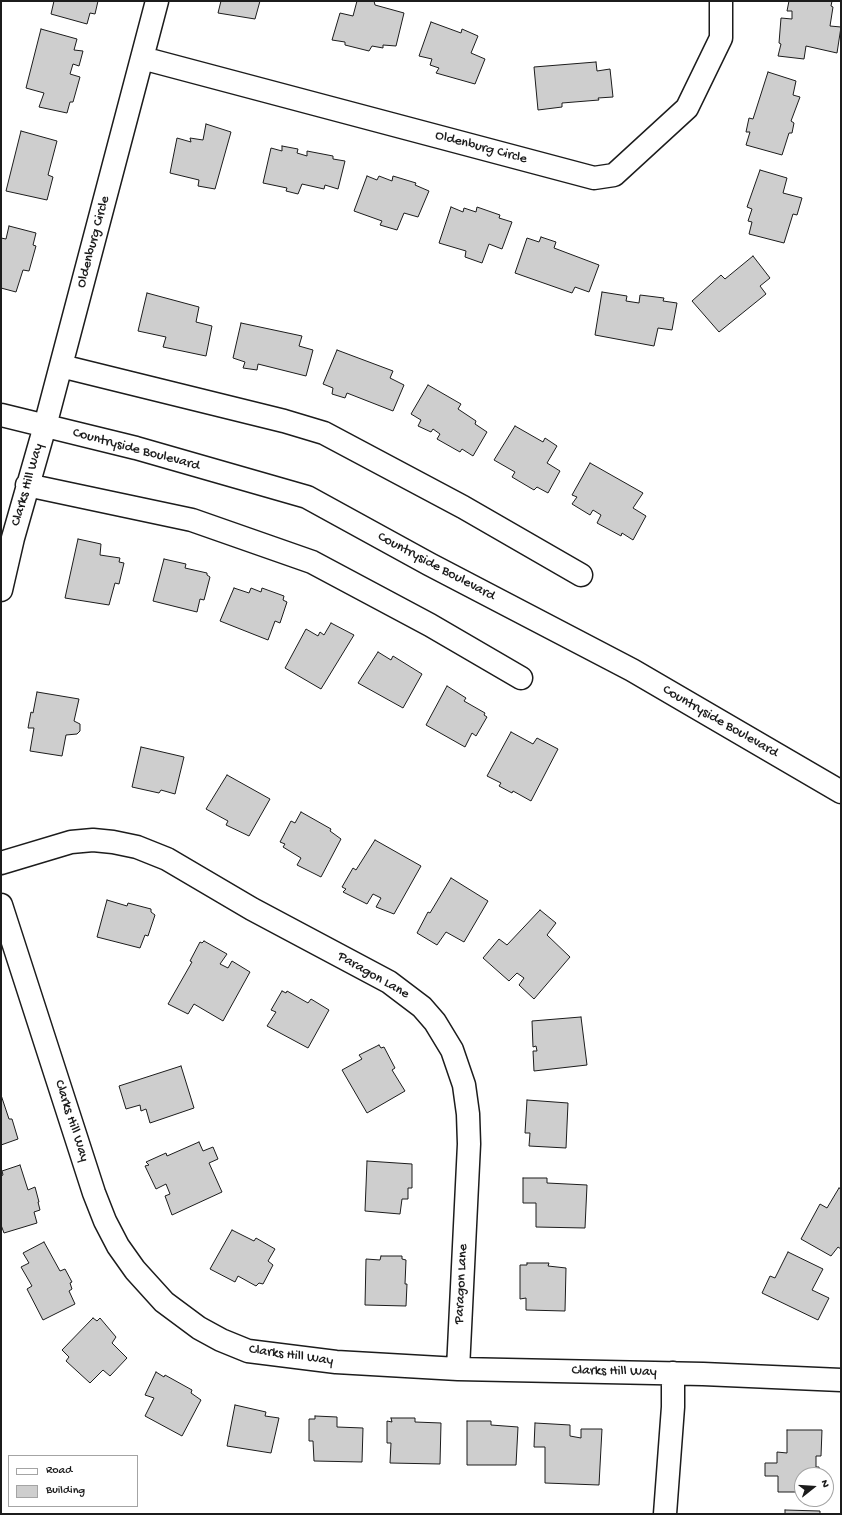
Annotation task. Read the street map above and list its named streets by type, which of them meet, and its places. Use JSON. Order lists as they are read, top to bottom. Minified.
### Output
{"streets":{"street":["Oldenburg Circle","Countryside Boulevard","Clarks Hill Way","Paragon Lane"]},"crossings":[["Oldenburg Circle","Countryside Boulevard"],["Oldenburg Circle","Clarks Hill Way"],["Countryside Boulevard","Clarks Hill Way"],["Clarks Hill Way","Paragon Lane"]],"legend":["Road","Building"],"north":"right"}
